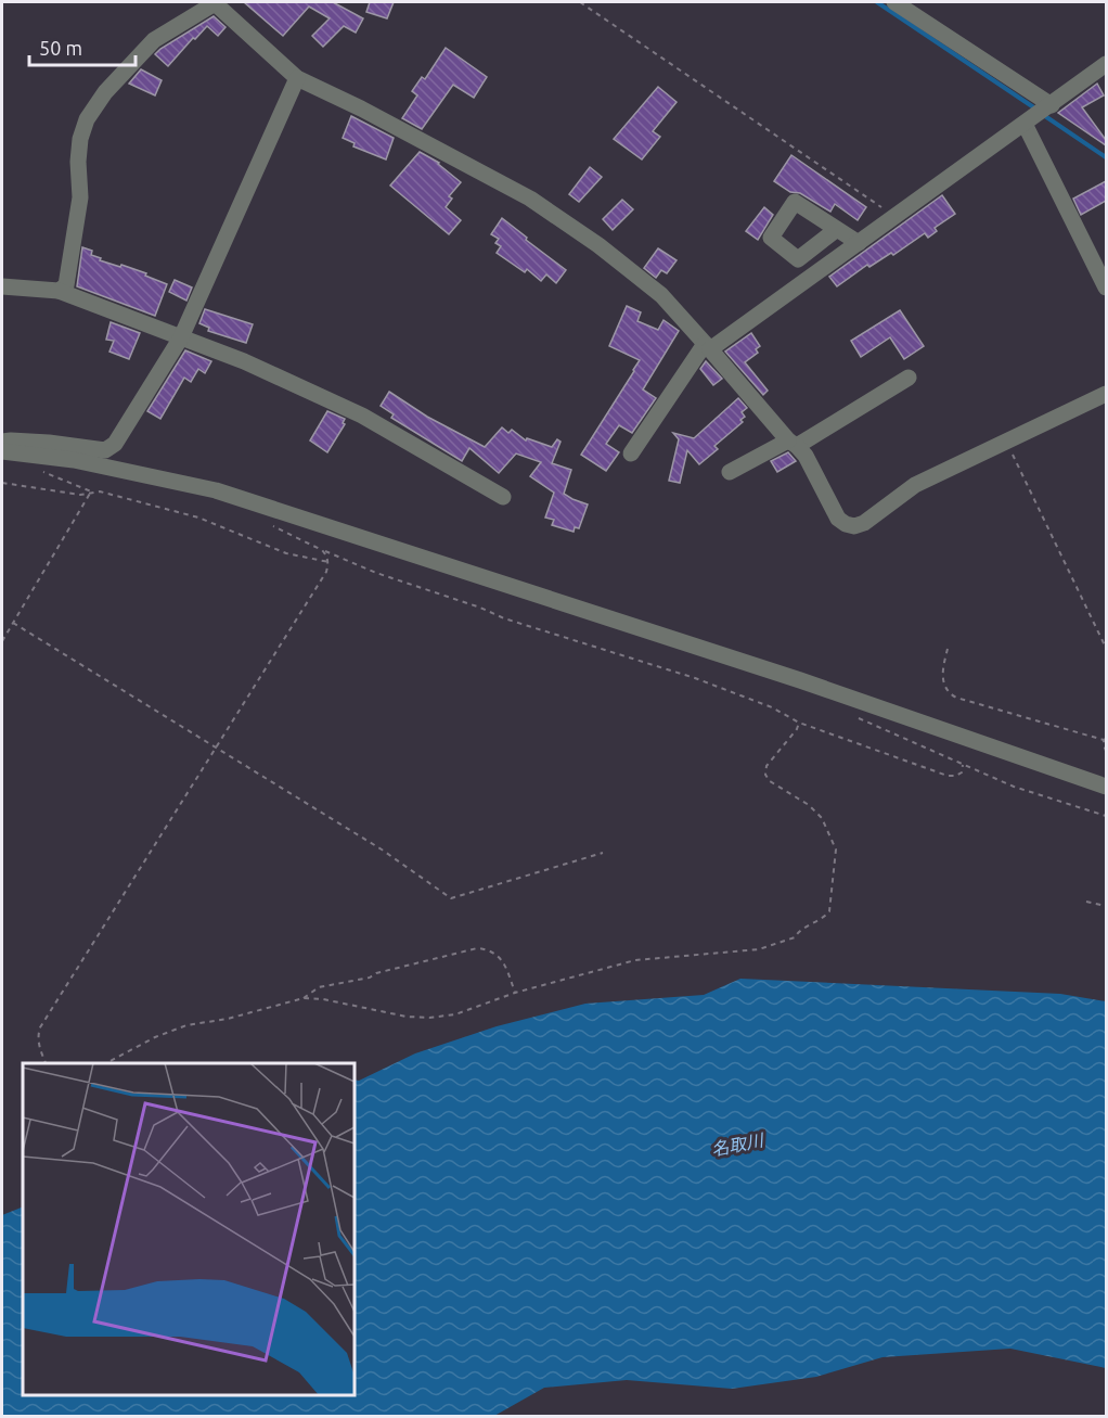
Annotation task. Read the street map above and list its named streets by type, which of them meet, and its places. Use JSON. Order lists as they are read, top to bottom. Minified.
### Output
{"water":["名取川"],"scale_bar":"50 m"}
